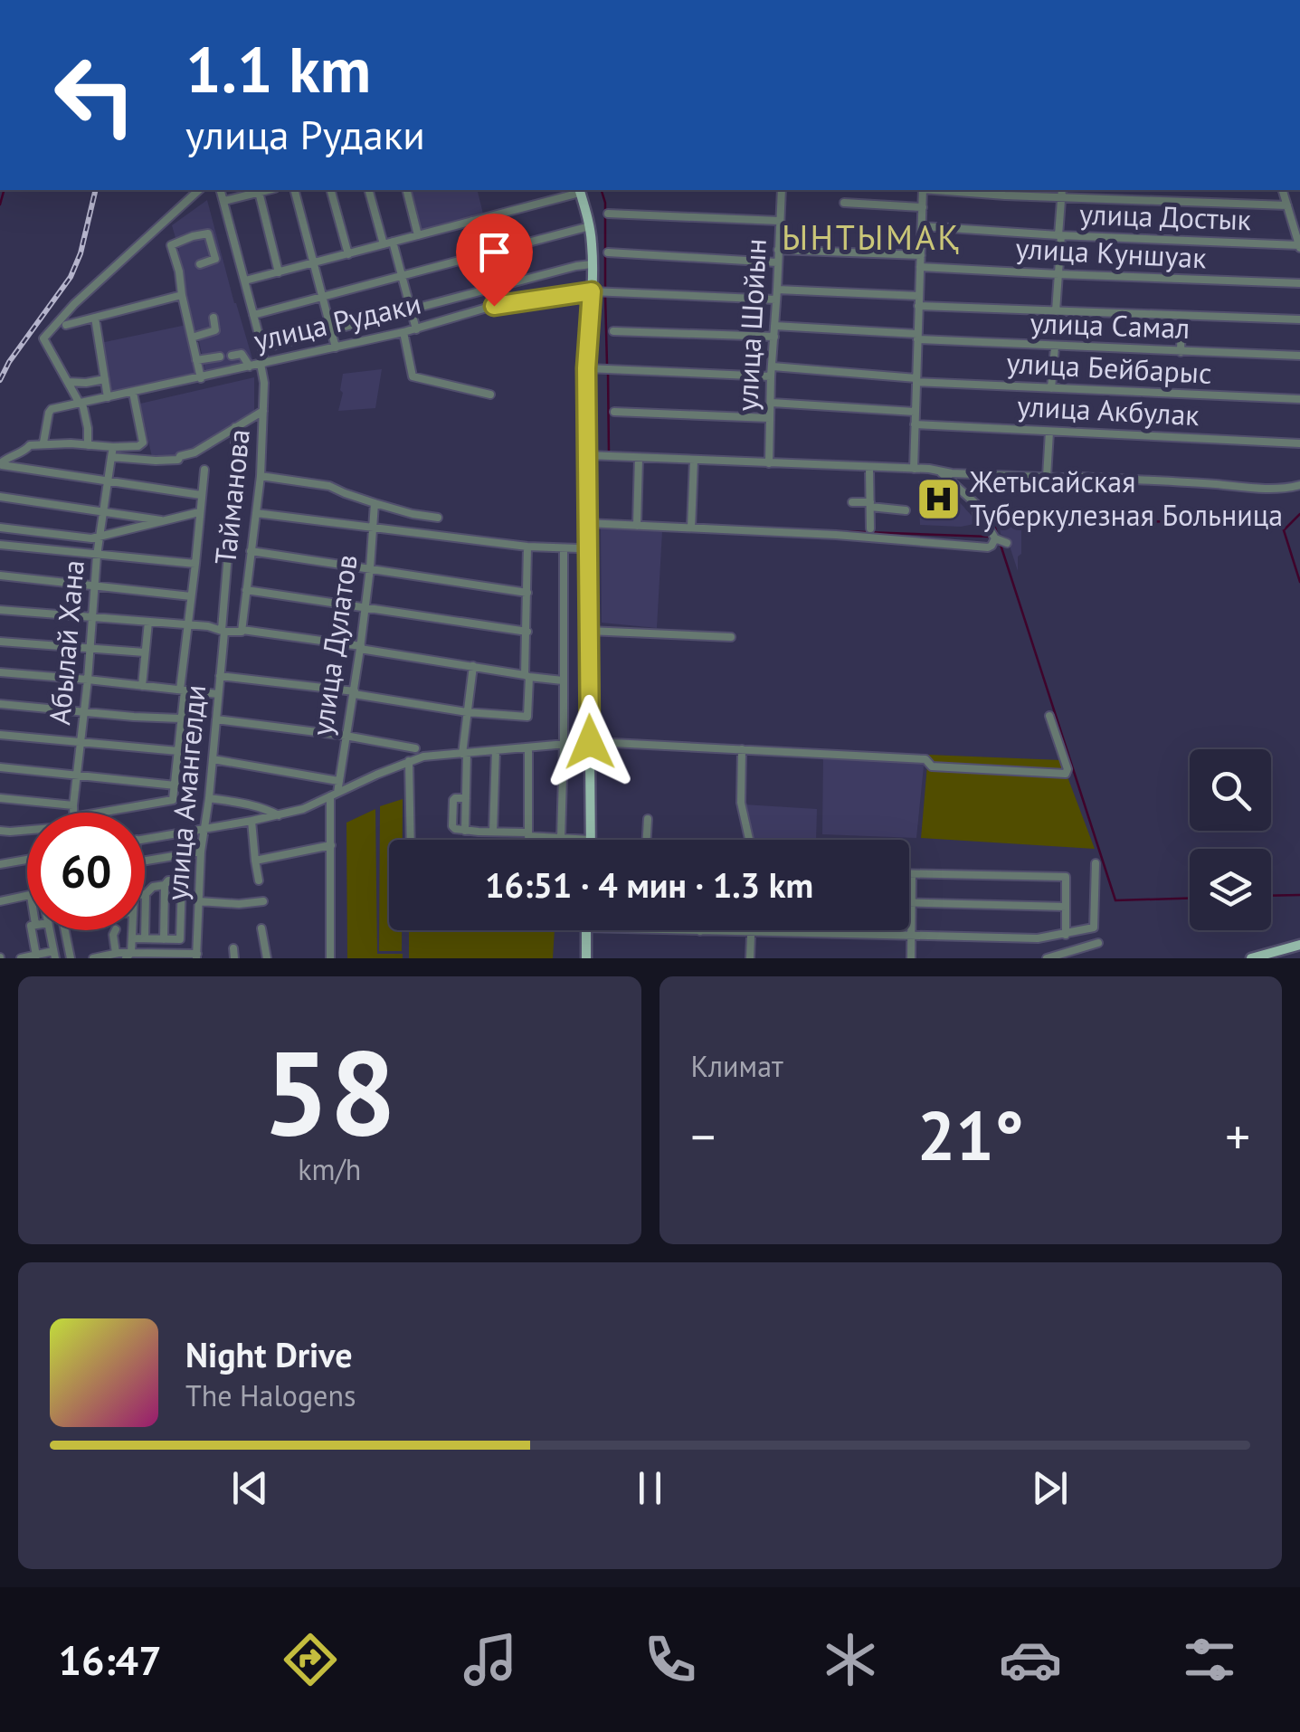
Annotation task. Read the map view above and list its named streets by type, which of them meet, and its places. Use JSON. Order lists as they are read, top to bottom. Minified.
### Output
{"streets":{"street":["улица Достык","улица Куншуак","улица Рудаки","улица Шойын","улица Самал","улица Бейбарыс","улица Акбулак","Тайманова","Абылай Хана","улица Дулатов","улица Амангелди"]},"crossings":[["улица Рудаки","улица Шойын"],["улица Рудаки","Тайманова"],["улица Шойын","улица Самал"]],"districts":["ЫНТЫМАҚ"],"places":{"hospital":["Жетысайская Туберкулезная Больница"]},"page":{"turn":["1.1 km","улица Рудаки"],"limit":"60","trip":"16:51 · 4 мин · 1.3 km","tile":[["58","km/h"],"Климат"],"heat":["−","21°","+"],"song":["Night Drive","The Halogens"],"tabs":"16:47"}}
